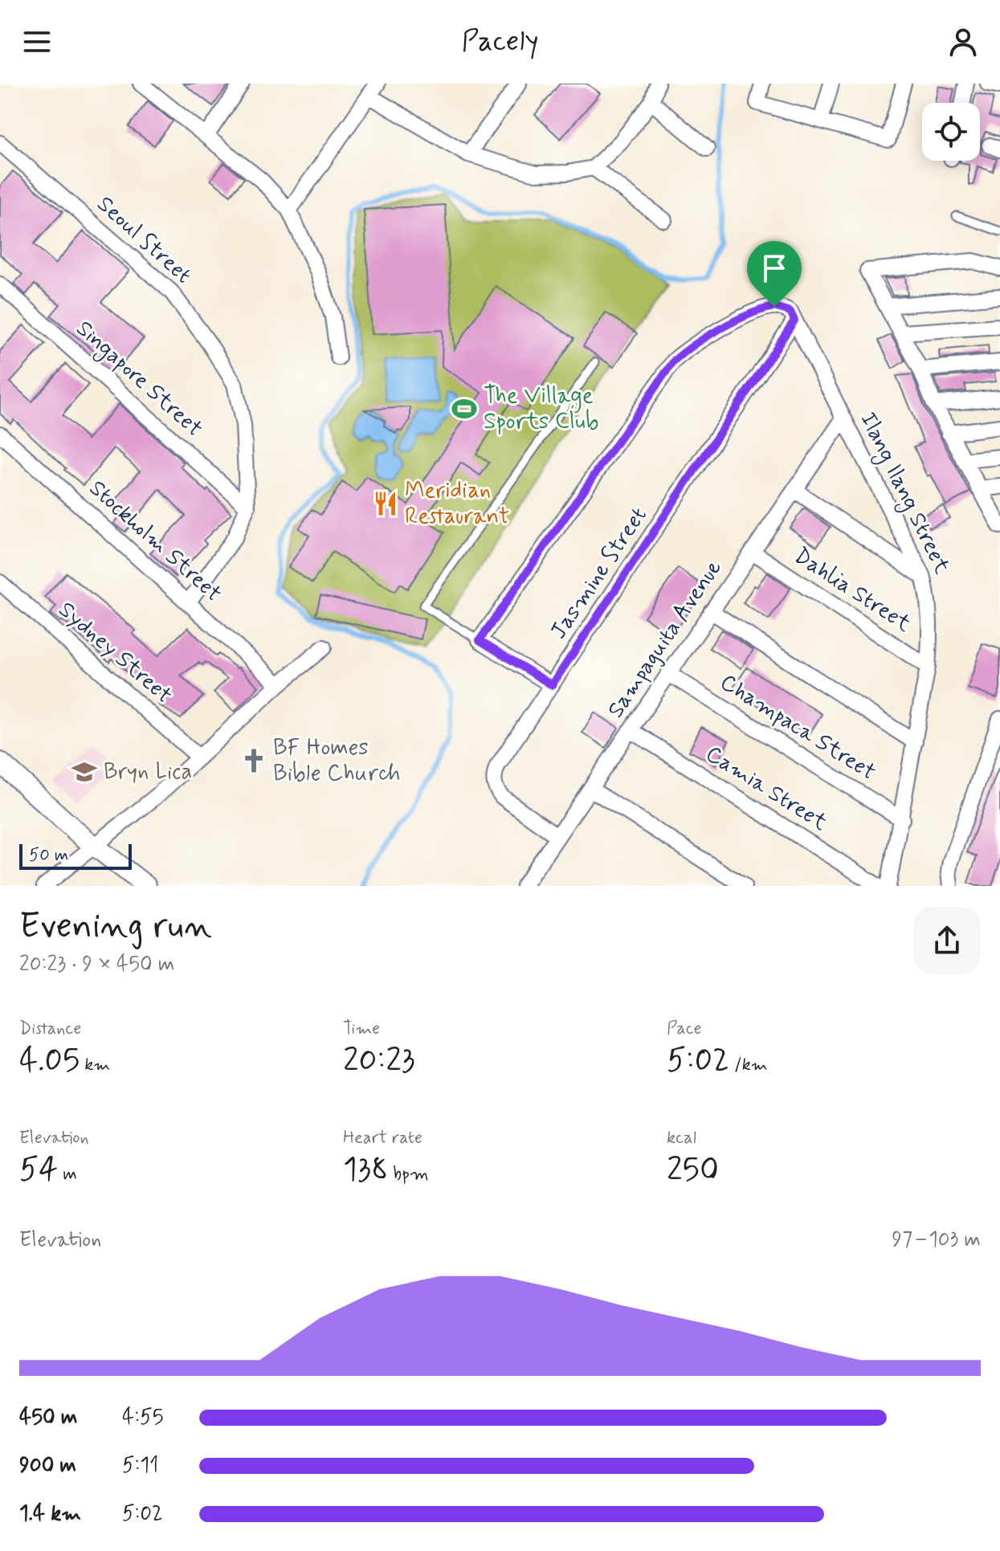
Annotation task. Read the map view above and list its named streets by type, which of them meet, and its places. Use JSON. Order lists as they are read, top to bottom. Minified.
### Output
{"streets":{"street":["Seoul Street","Singapore Street","Ilang Ilang Street","Stockholm Street","Jasmine Street","Dahlia Street","Sampaguita Avenue","Sydney Street","Champaca Street","Camia Street"]},"crossings":[["Seoul Street","Singapore Street"],["Seoul Street","Stockholm Street"],["Ilang Ilang Street","Jasmine Street"],["Ilang Ilang Street","Dahlia Street"],["Ilang Ilang Street","Sampaguita Avenue"],["Ilang Ilang Street","Champaca Street"],["Jasmine Street","Sampaguita Avenue"],["Dahlia Street","Sampaguita Avenue"],["Sampaguita Avenue","Champaca Street"],["Sampaguita Avenue","Camia Street"]],"places":{"sports":["The Village Sports Club"],"restaurant":["Meridian Restaurant"],"church":["BF Homes Bible Church"],"school or university":["Bryn Lica"]},"scale_bar":"50 m","page":{"header":"Pacely","scale":"50 m","heading":["Evening run","20:23 · 9 × 450 m"],"stats":[["Distance","4.05 km"],["Time","20:23"],["Pace","5:02 /km"],["Elevation","54 m"],["Heart rate","138 bpm"],["kcal","250"]],"chart":["Elevation","97–103 m"],"list":[{"name":"450 m","note":"4:55"},{"name":"900 m","note":"5:11"},{"name":"1.4 km","note":"5:02"}]}}
